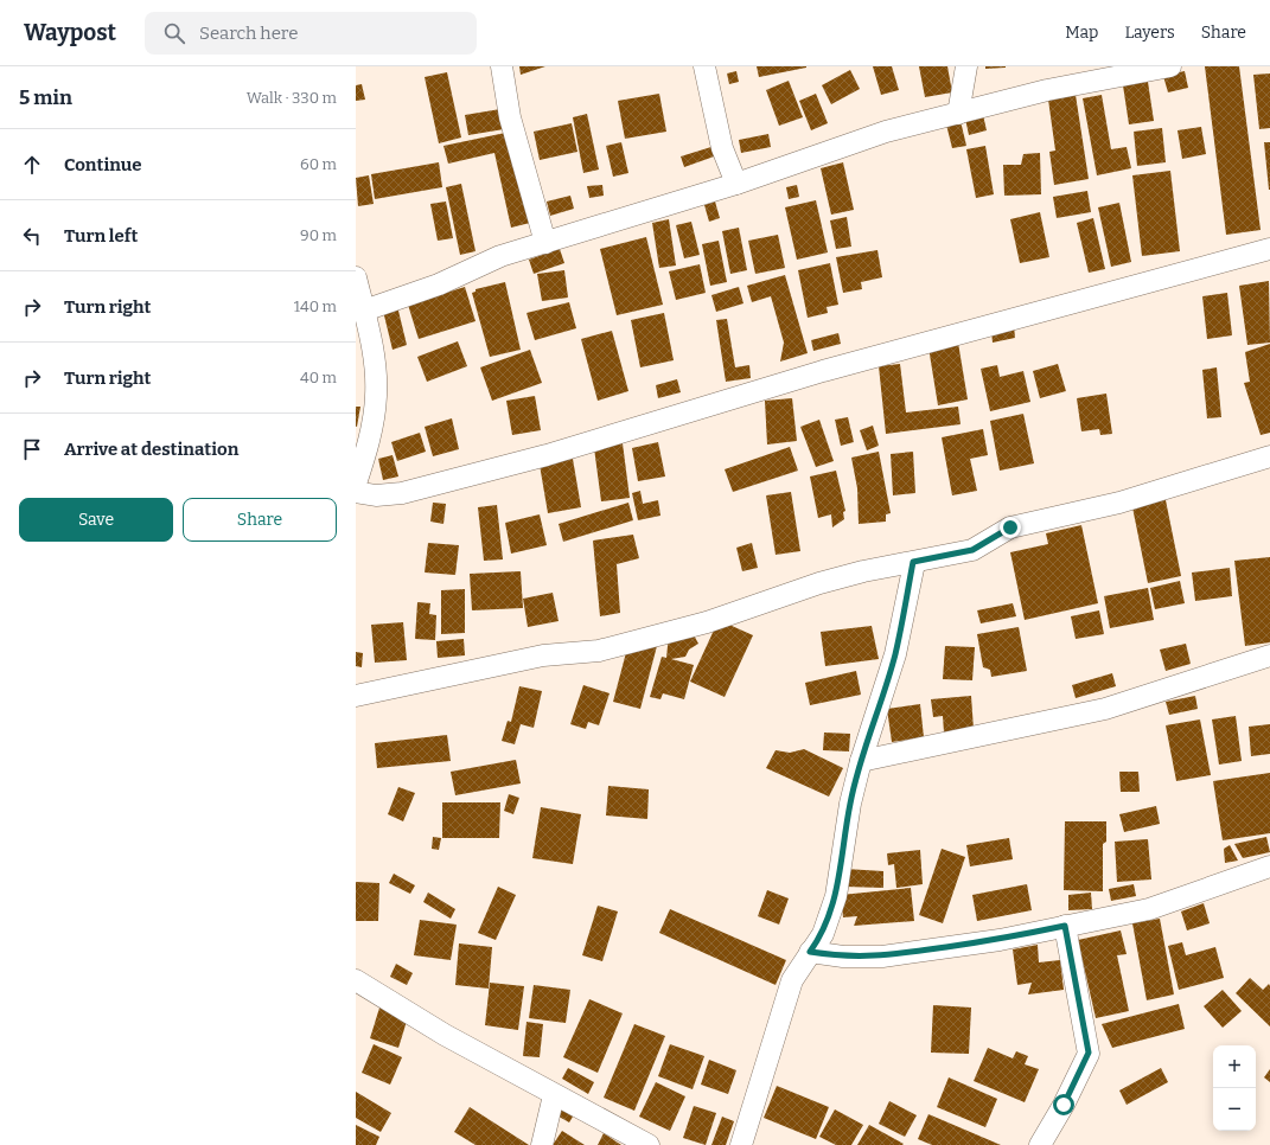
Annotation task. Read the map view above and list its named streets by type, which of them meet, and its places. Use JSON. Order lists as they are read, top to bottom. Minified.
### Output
{"page":{"header":"Waypost","search":"Search here","nav":["Map","Layers","Share"],"heading":["5 min","Walk · 330 m"],"list":[["Continue","60 m"],["Turn left","90 m"],["Turn right","140 m"],["Turn right","40 m"],"Arrive at destination"],"buttons":["Save","Share"],"map_buttons":["+","−"]}}
